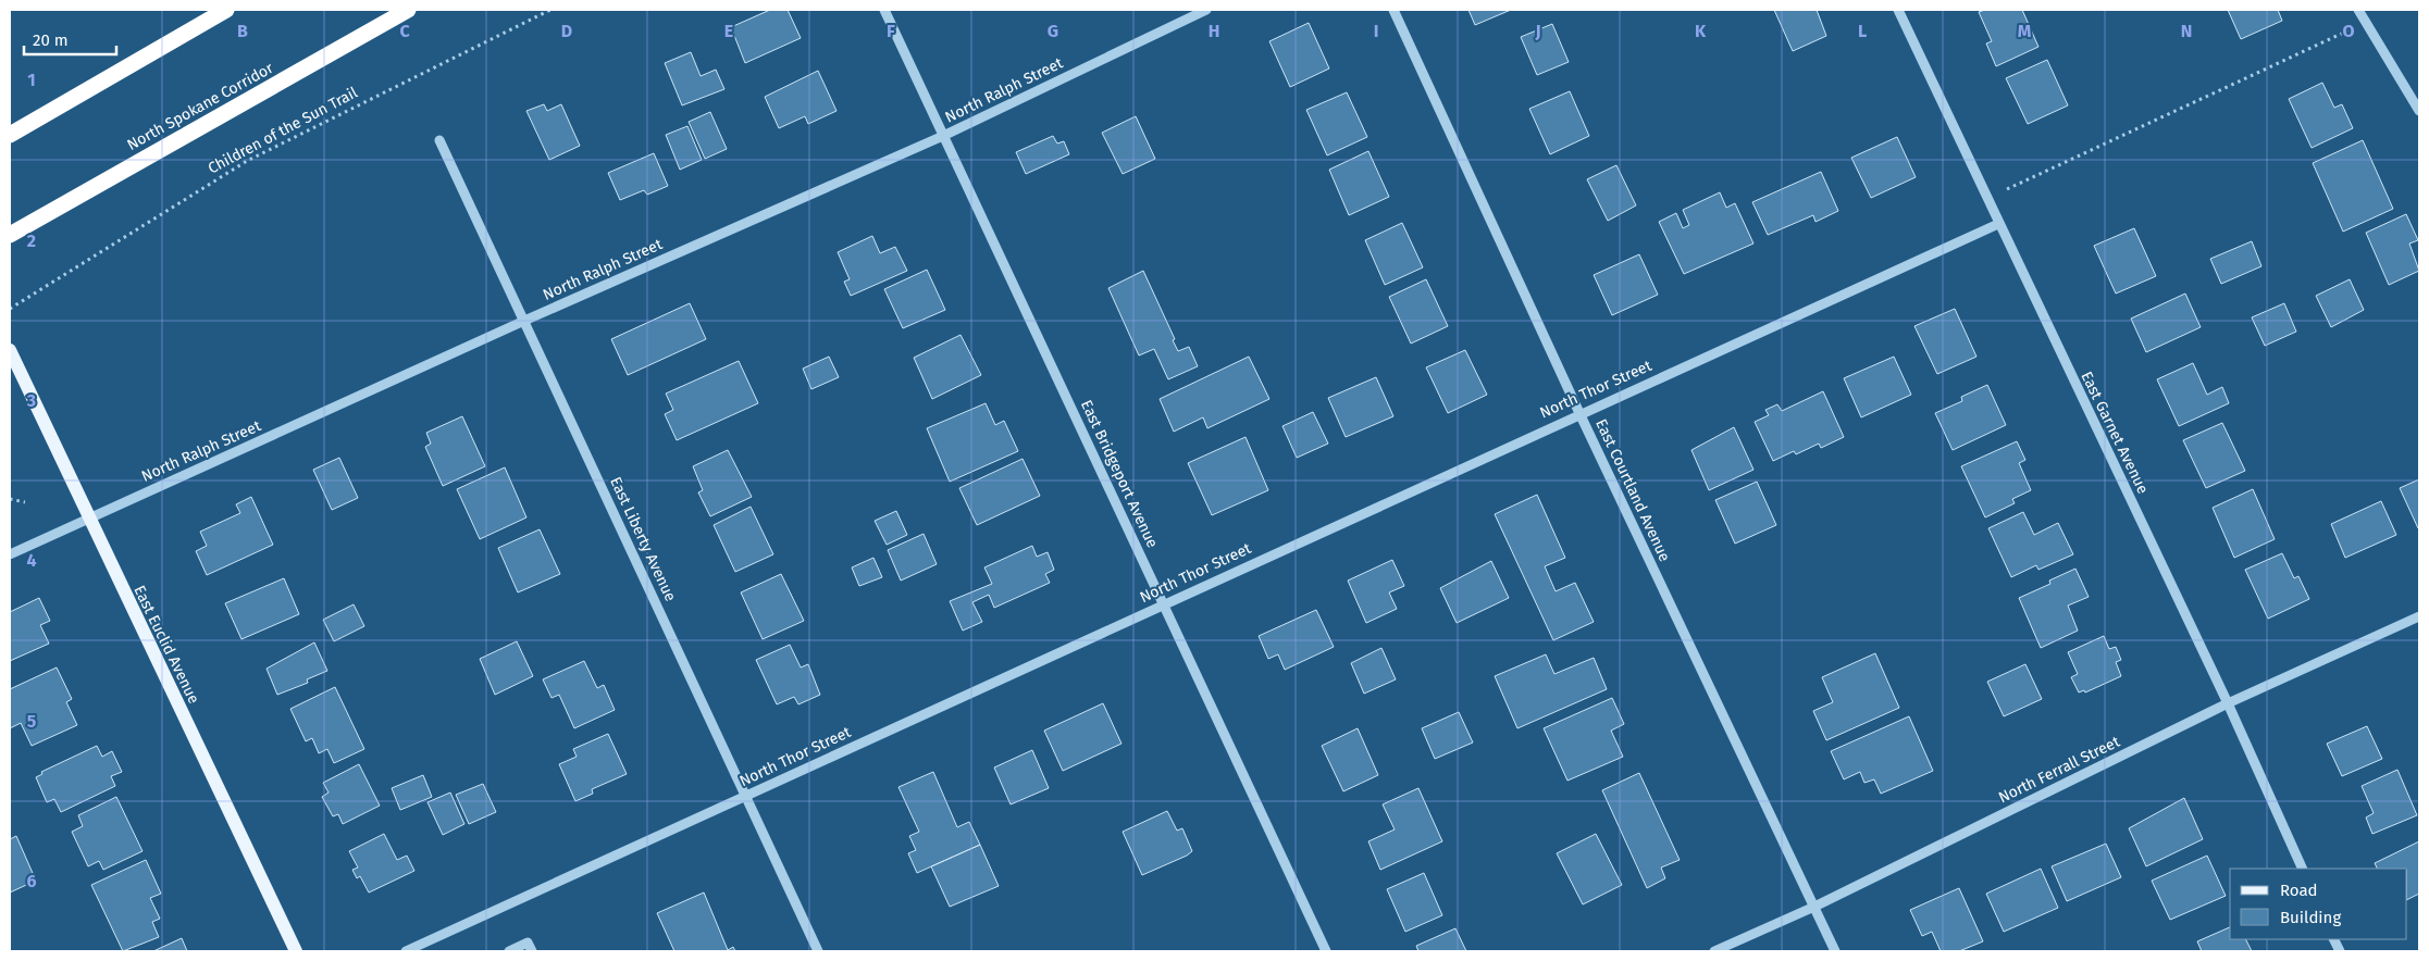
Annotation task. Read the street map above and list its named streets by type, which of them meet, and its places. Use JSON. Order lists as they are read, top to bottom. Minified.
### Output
{"streets":{"highway":["North Spokane Corridor"],"main road":["East Euclid Avenue"],"street":["North Ralph Street","North Thor Street","East Garnet Avenue","East Bridgeport Avenue","East Courtland Avenue","East Liberty Avenue","North Ferrall Street"],"path":["Children of the Sun Trail"]},"crossings":[["North Ralph Street","East Bridgeport Avenue"],["North Ralph Street","East Liberty Avenue"],["North Ralph Street","East Euclid Avenue"],["North Thor Street","East Garnet Avenue"],["North Thor Street","East Bridgeport Avenue"],["North Thor Street","East Courtland Avenue"],["North Thor Street","East Liberty Avenue"],["East Garnet Avenue","North Ferrall Street"],["East Courtland Avenue","North Ferrall Street"]],"legend":["Road","Building"],"scale_bar":"20 m","grid":{"columns":["B","C","D","E","F","G","H","I","J","K","L","M","N","O"],"rows":["1","2","3","4","5","6"]}}
